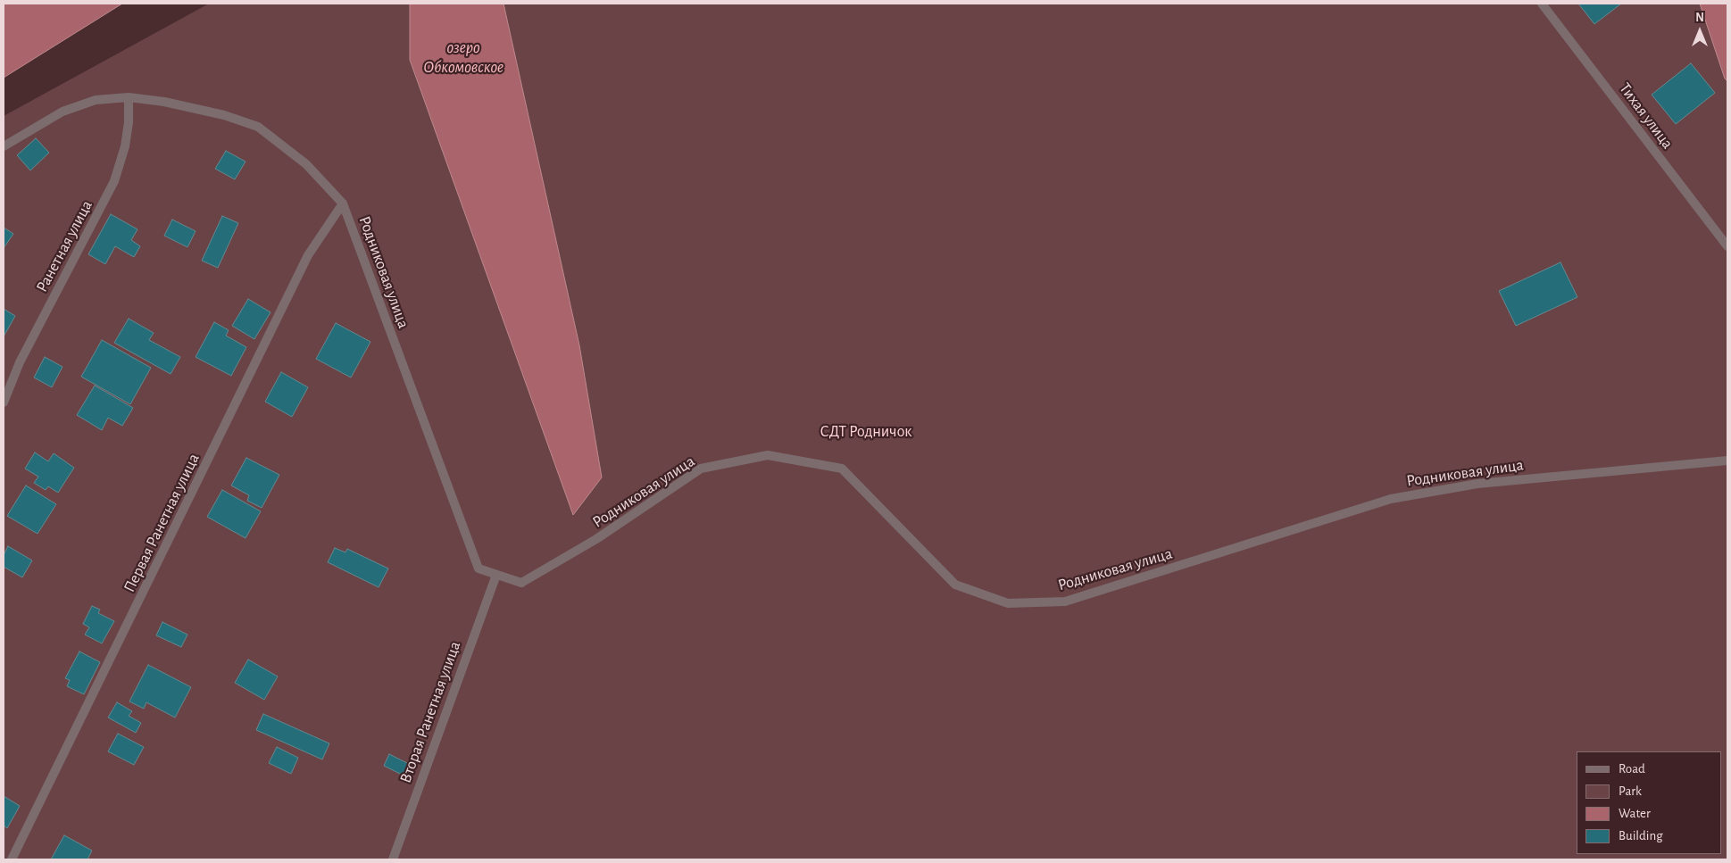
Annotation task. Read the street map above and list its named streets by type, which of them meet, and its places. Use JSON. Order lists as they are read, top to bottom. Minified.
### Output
{"streets":{"street":["Тихая улица","Ранетная улица","Родниковая улица","Первая Ранетная улица","Вторая Ранетная улица"]},"crossings":[["Ранетная улица","Родниковая улица"],["Родниковая улица","Первая Ранетная улица"],["Родниковая улица","Вторая Ранетная улица"]],"water":["озеро Обкомовское"],"parks":["СДТ Родничок"],"legend":["Road","Park","Water","Building"],"north":"top"}
